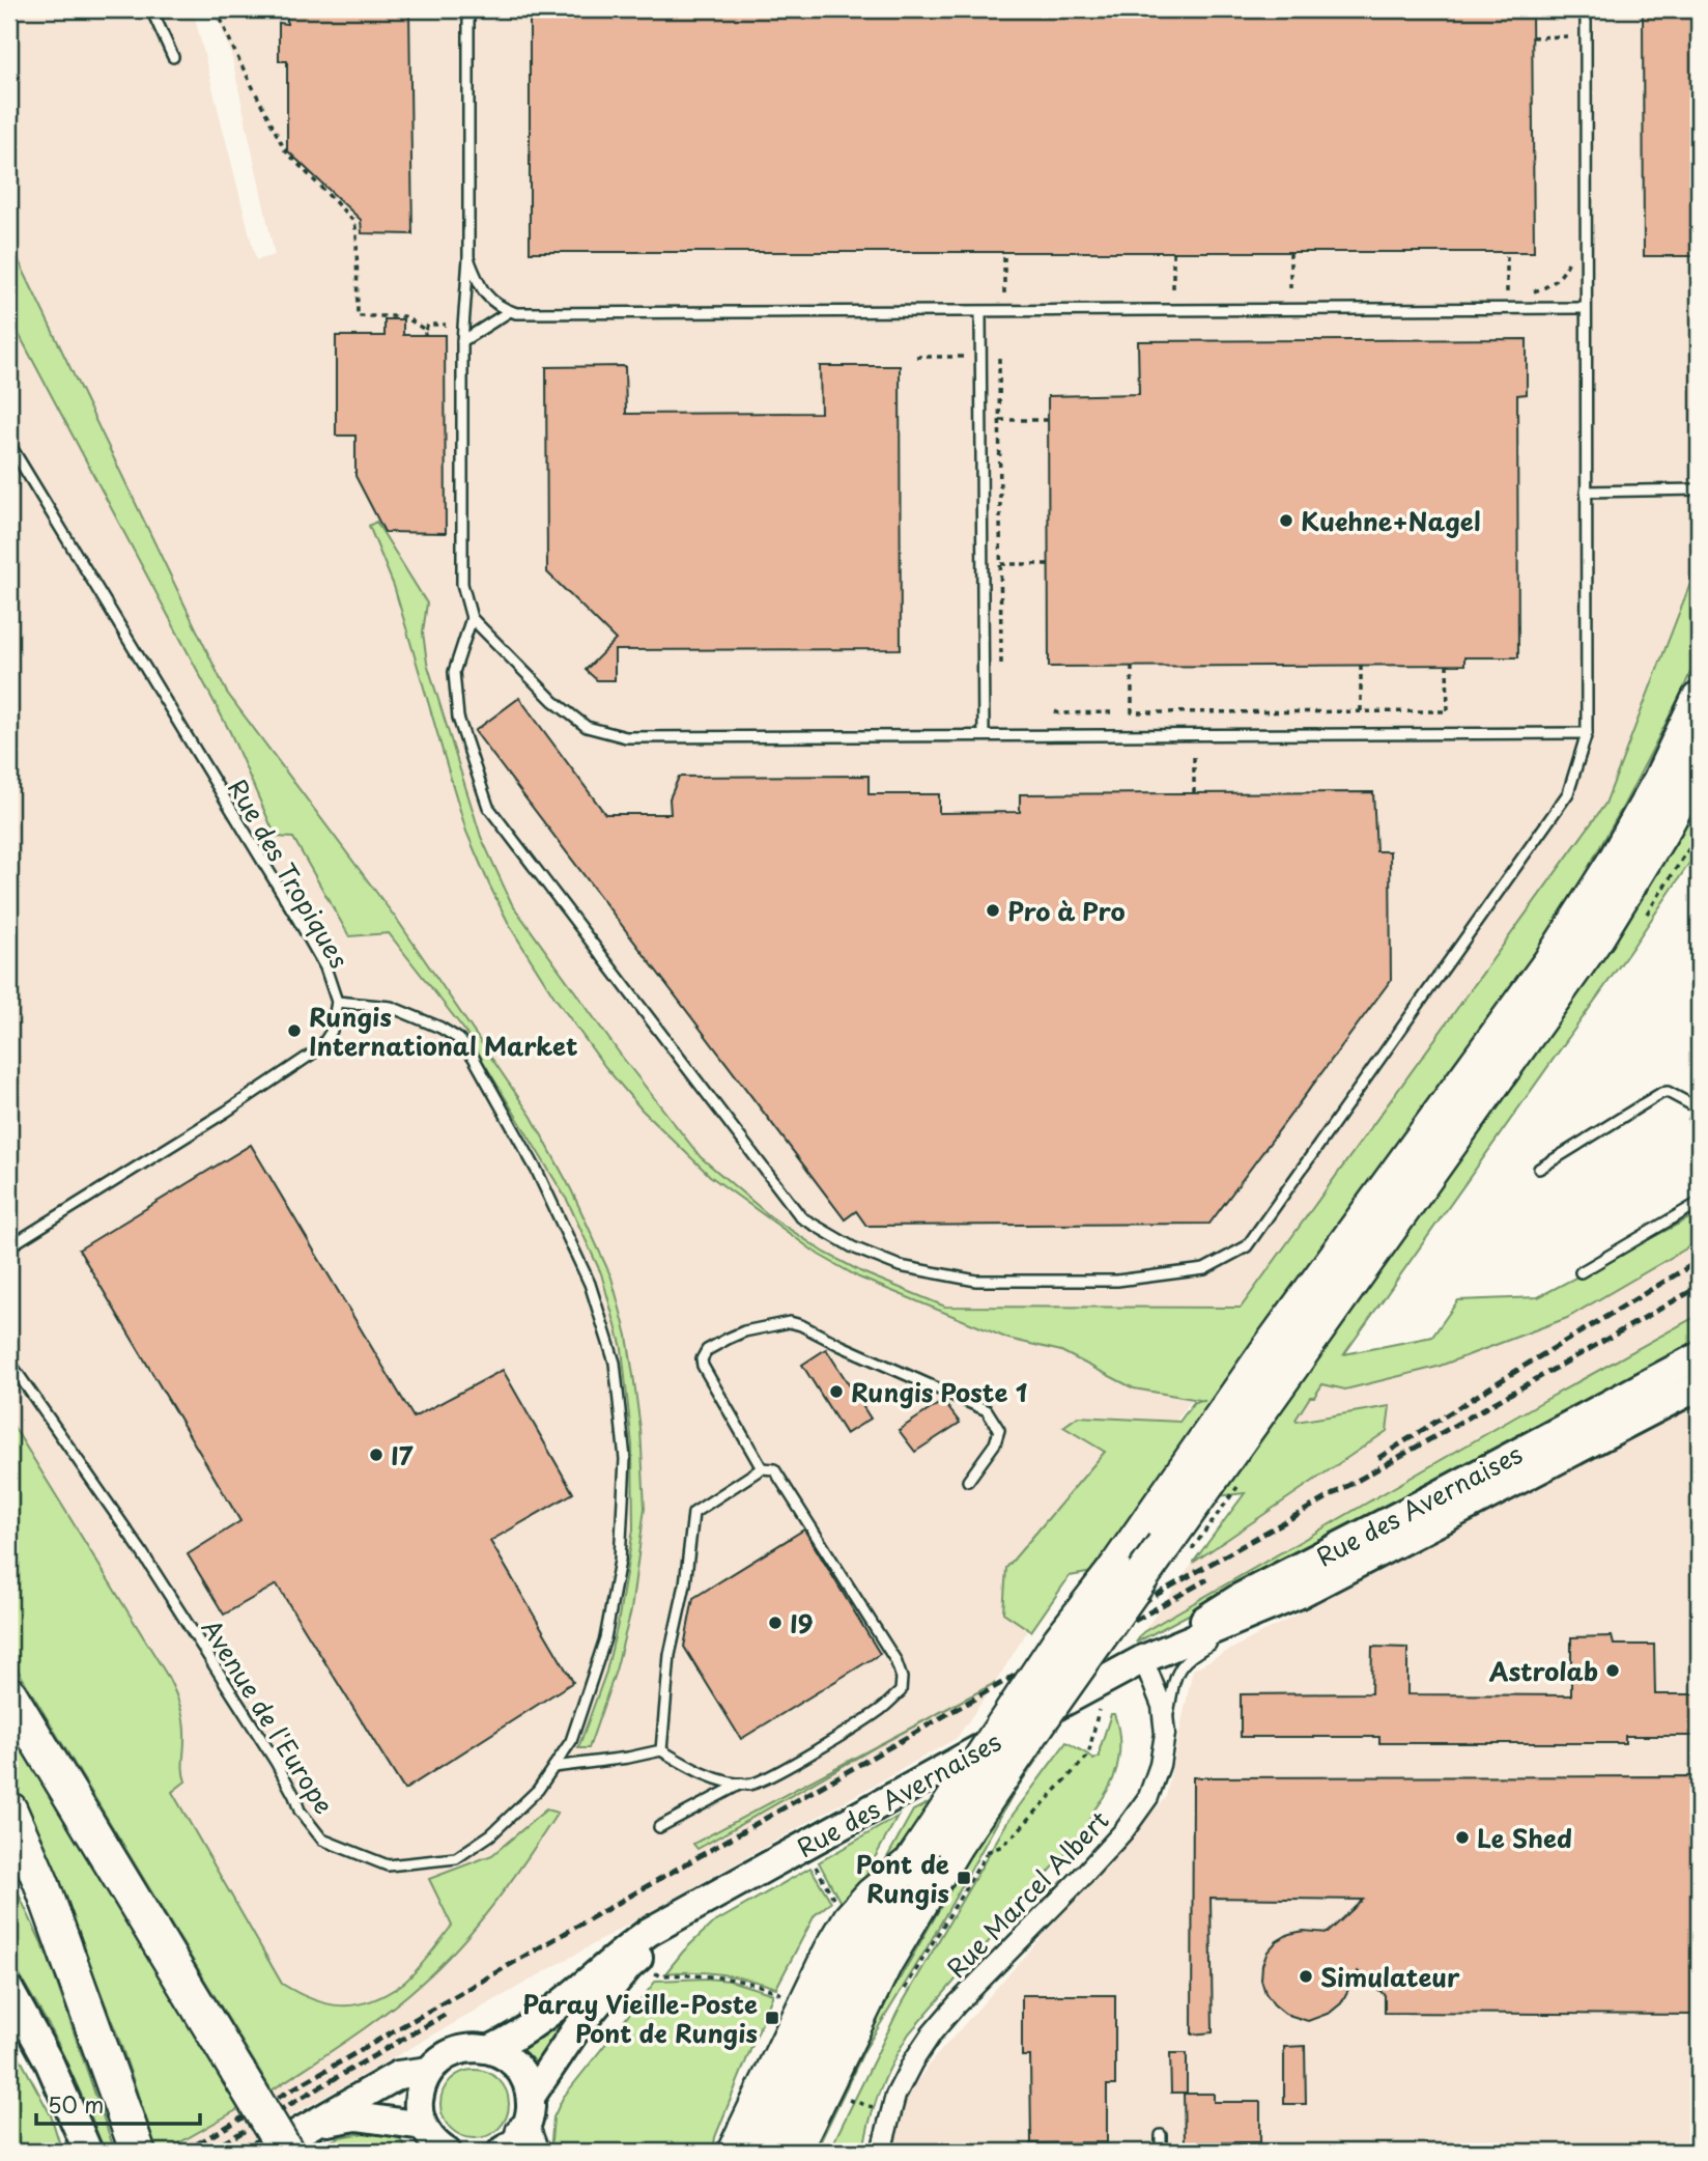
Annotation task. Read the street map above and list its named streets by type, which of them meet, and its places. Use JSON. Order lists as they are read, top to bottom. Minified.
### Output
{"streets":{"main road":["Rue des Avernaises"],"street":["Rue Marcel Albert"],"lane":["Rue des Tropiques","Avenue de l'Europe"]},"crossings":[["Rue des Tropiques","Avenue de l'Europe"],["Rue des Avernaises","Rue Marcel Albert"]],"places":{"other":["Kuehne+Nagel","Pro à Pro","Rungis International Market","Rungis Poste 1","I7","I9","Astrolab","Le Shed","Simulateur"],"transit":["Pont de Rungis","Paray Vieille-Poste Pont de Rungis"]},"scale_bar":"50 m"}
